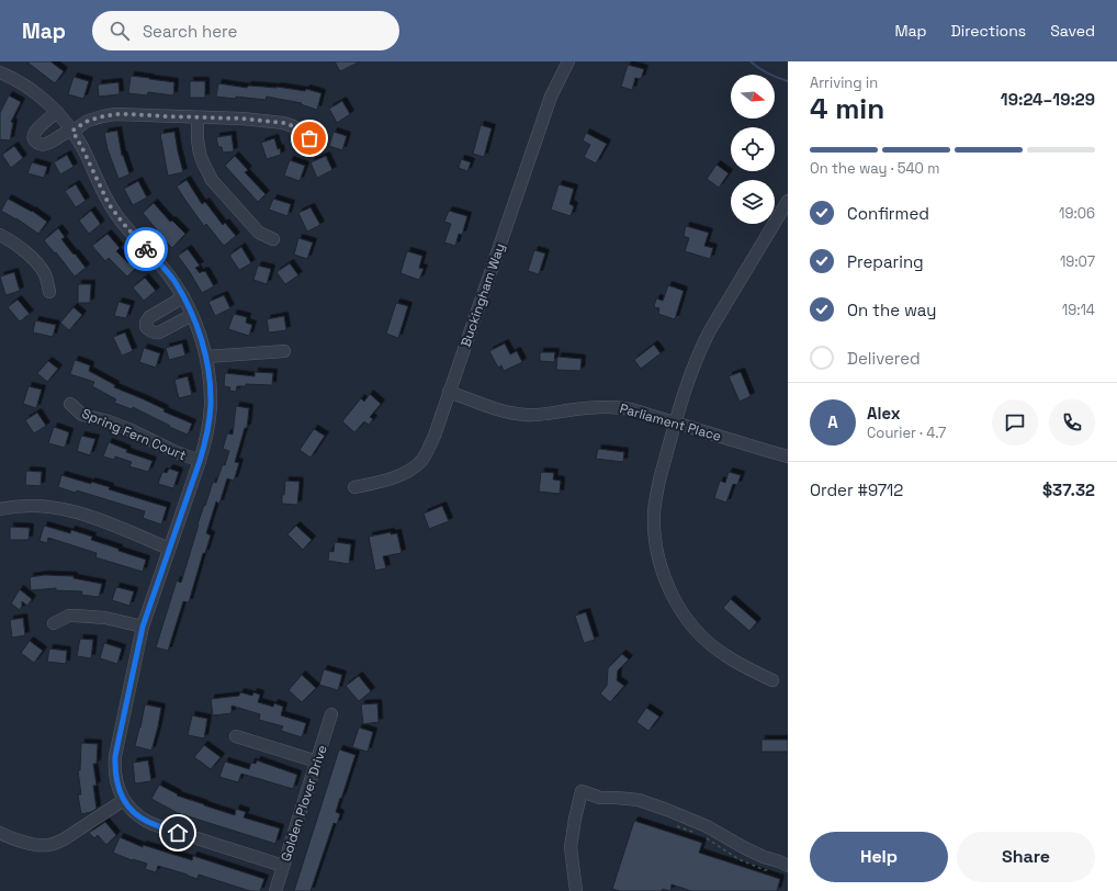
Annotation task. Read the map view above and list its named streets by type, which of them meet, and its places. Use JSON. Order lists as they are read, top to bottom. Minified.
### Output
{"streets":{"street":["Buckingham Way","Parliament Place","Spring Fern Court","Golden Plover Drive"]},"crossings":[["Buckingham Way","Parliament Place"]],"north":"right","page":{"header":"Map","search":"Search here","nav":["Map","Directions","Saved"],"heading":["4 min","Arriving in","19:24–19:29"],"panel":["Alex","Courier · 4.7","Order #9712","$37.32"],"bar":"On the way · 540 m","list":[["Confirmed","19:06"],["Preparing","19:07"],["On the way","19:14"],"Delivered"],"round":"A","buttons":["Help","Share"]}}
